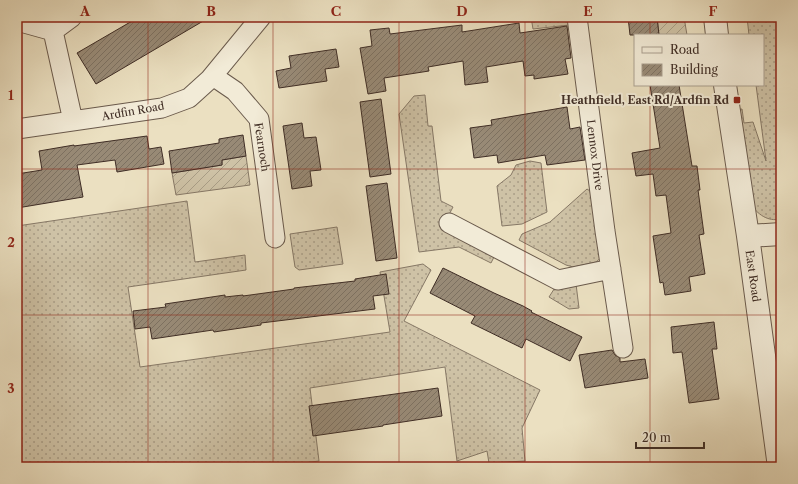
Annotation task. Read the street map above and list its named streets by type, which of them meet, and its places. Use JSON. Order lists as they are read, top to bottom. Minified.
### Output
{"streets":{"street":["Ardfin Road","Fearnoch","Lennox Drive","East Road"]},"crossings":[["Ardfin Road","Fearnoch"]],"places":{"transit":["Heathfield, East Rd/Ardfin Rd"]},"legend":["Road","Building"],"scale_bar":"20 m","grid":{"columns":["A","B","C","D","E","F"],"rows":["1","2","3"]}}
